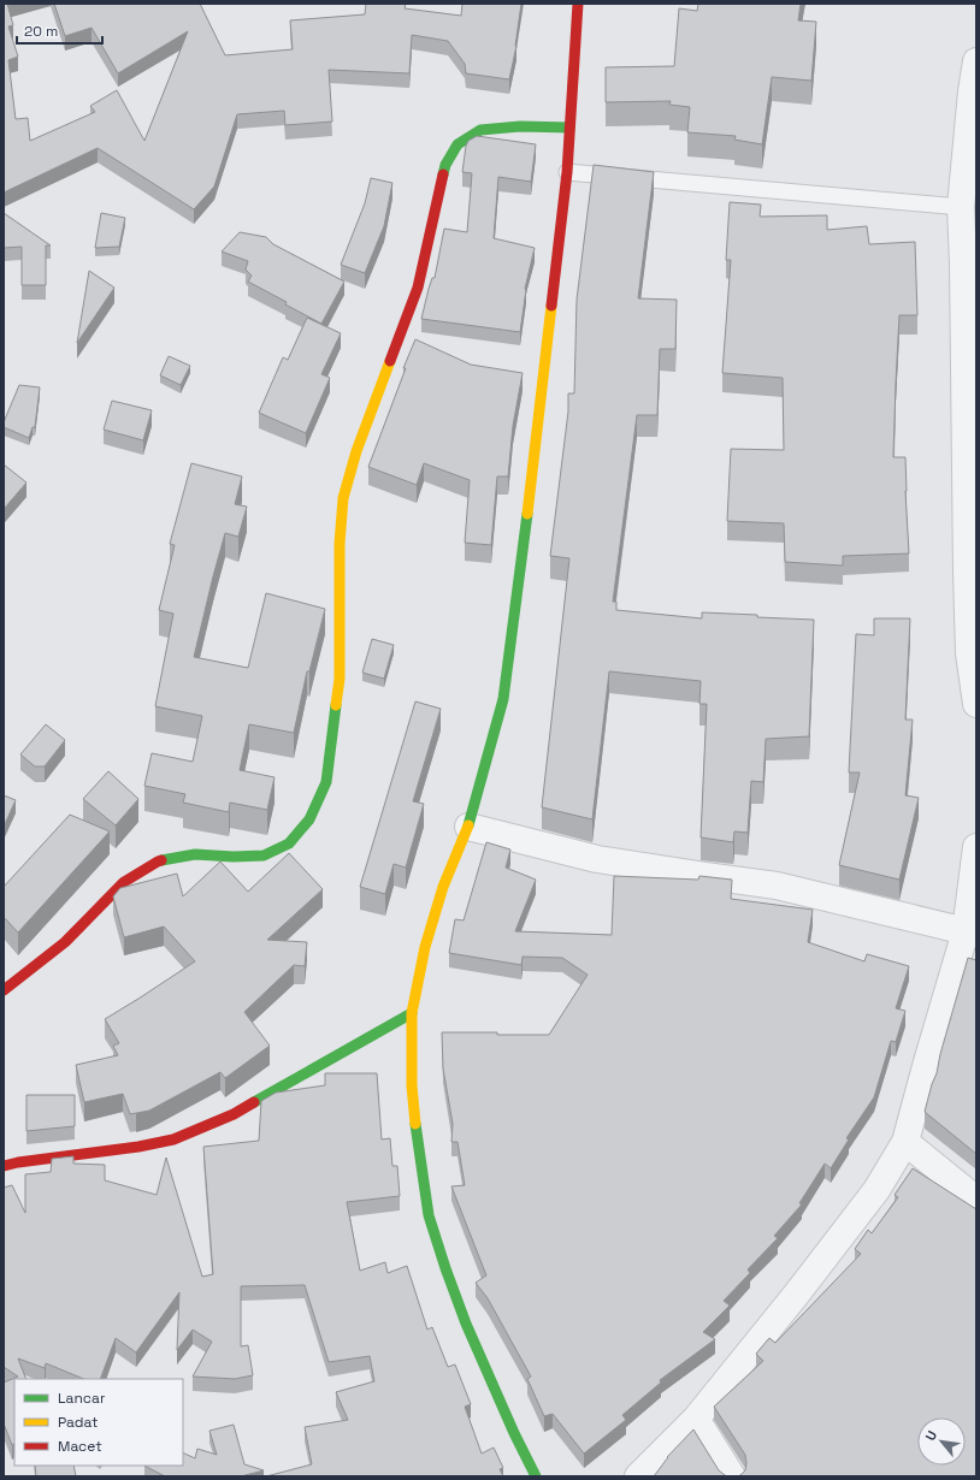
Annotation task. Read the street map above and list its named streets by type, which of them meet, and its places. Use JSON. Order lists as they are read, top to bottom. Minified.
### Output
{"legend":["Lancar","Padat","Macet"],"scale_bar":"20 m","north":"top left"}
